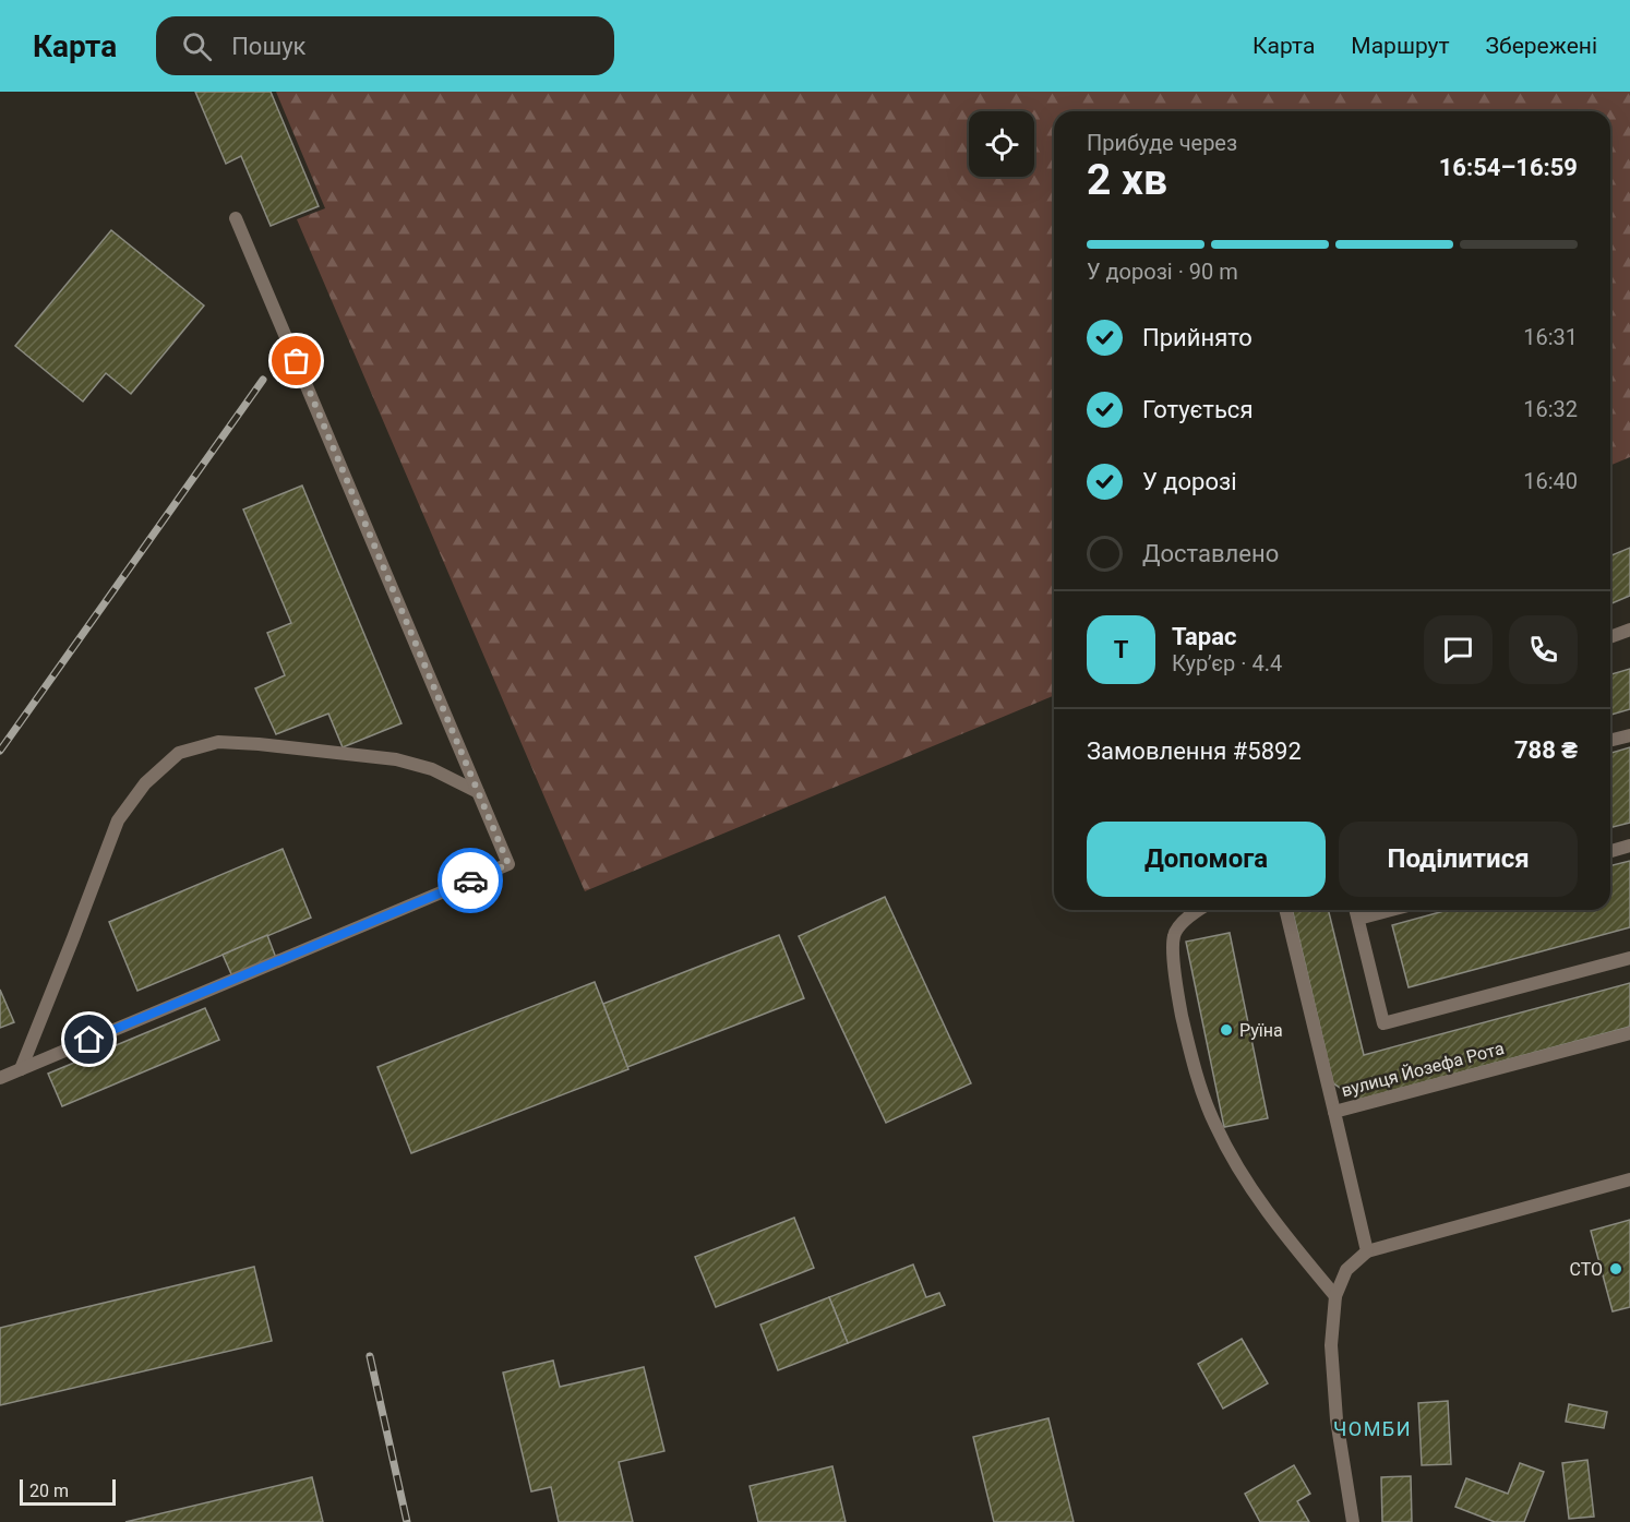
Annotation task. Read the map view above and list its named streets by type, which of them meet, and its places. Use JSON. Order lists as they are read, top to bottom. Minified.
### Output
{"streets":{"street":["вулиця Йозефа Рота"]},"districts":["ЧОМБИ"],"places":["Руїна","СТО"],"scale_bar":"20 m","page":{"header":"Карта","search":"Пошук","nav":["Карта","Маршрут","Збережені"],"heading":["2 хв","Прибуде через","16:54–16:59"],"panel":["Тарас","Кур’єр · 4.4","Замовлення #5892","788 ₴"],"bar":"У дорозі · 90 m","list":[["Прийнято","16:31"],["Готується","16:32"],["У дорозі","16:40"],"Доставлено"],"round":"Т","buttons":["Допомога","Поділитися"],"scale":"20 m"}}
